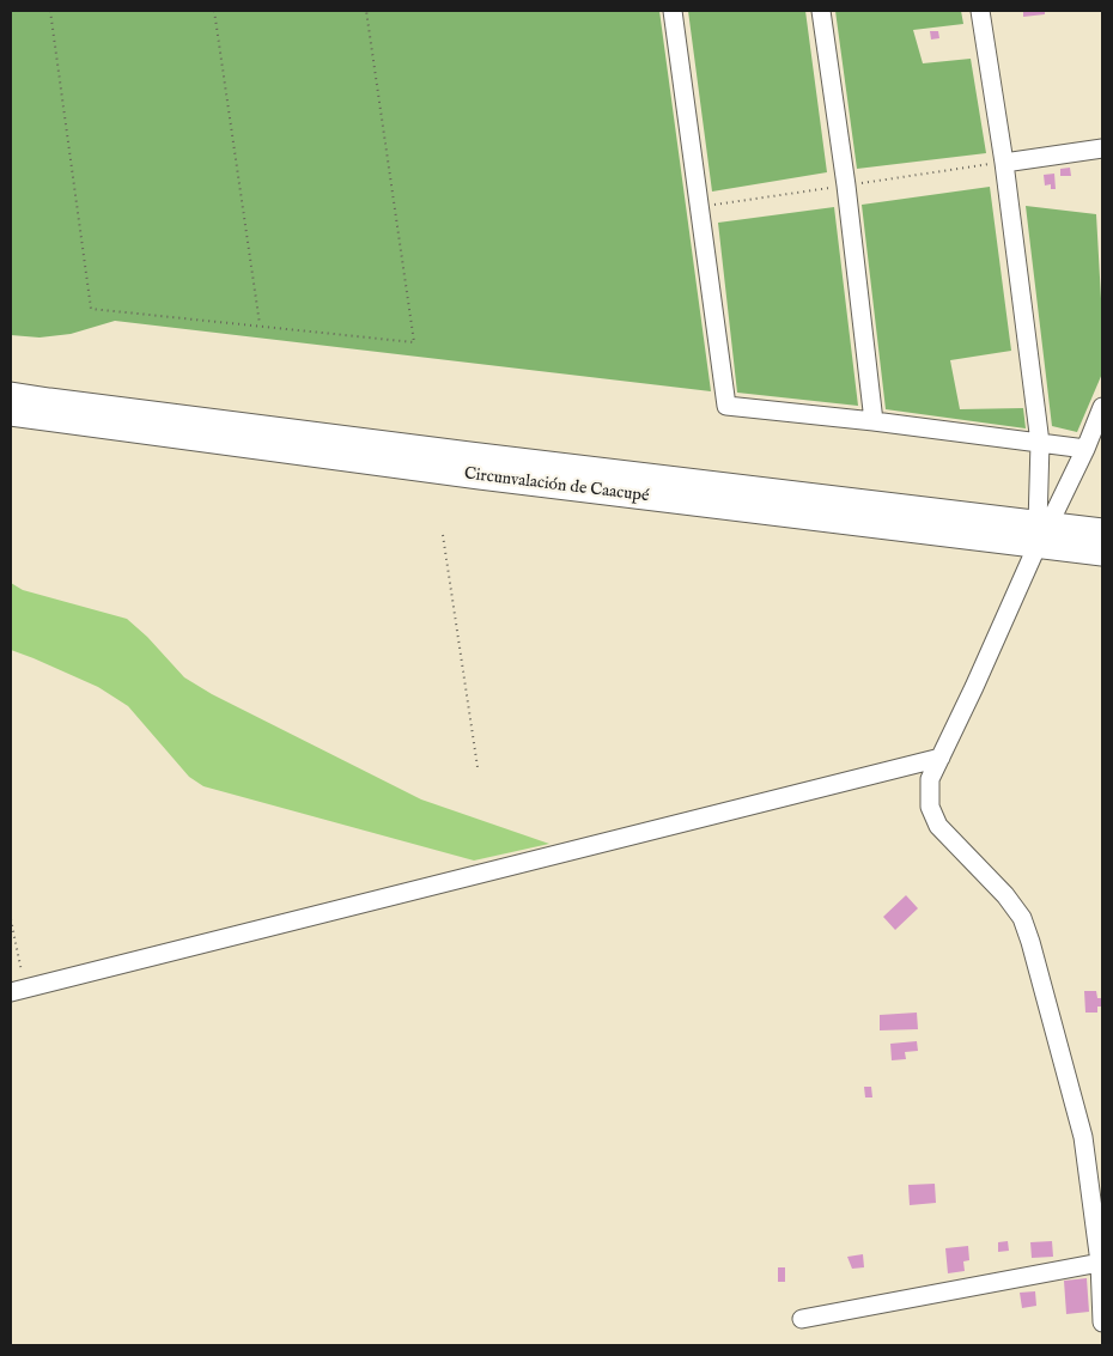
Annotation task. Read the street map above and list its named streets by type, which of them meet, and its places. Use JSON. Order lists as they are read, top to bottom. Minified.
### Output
{"streets":{"highway":["Circunvalación de Caacupé"]}}
